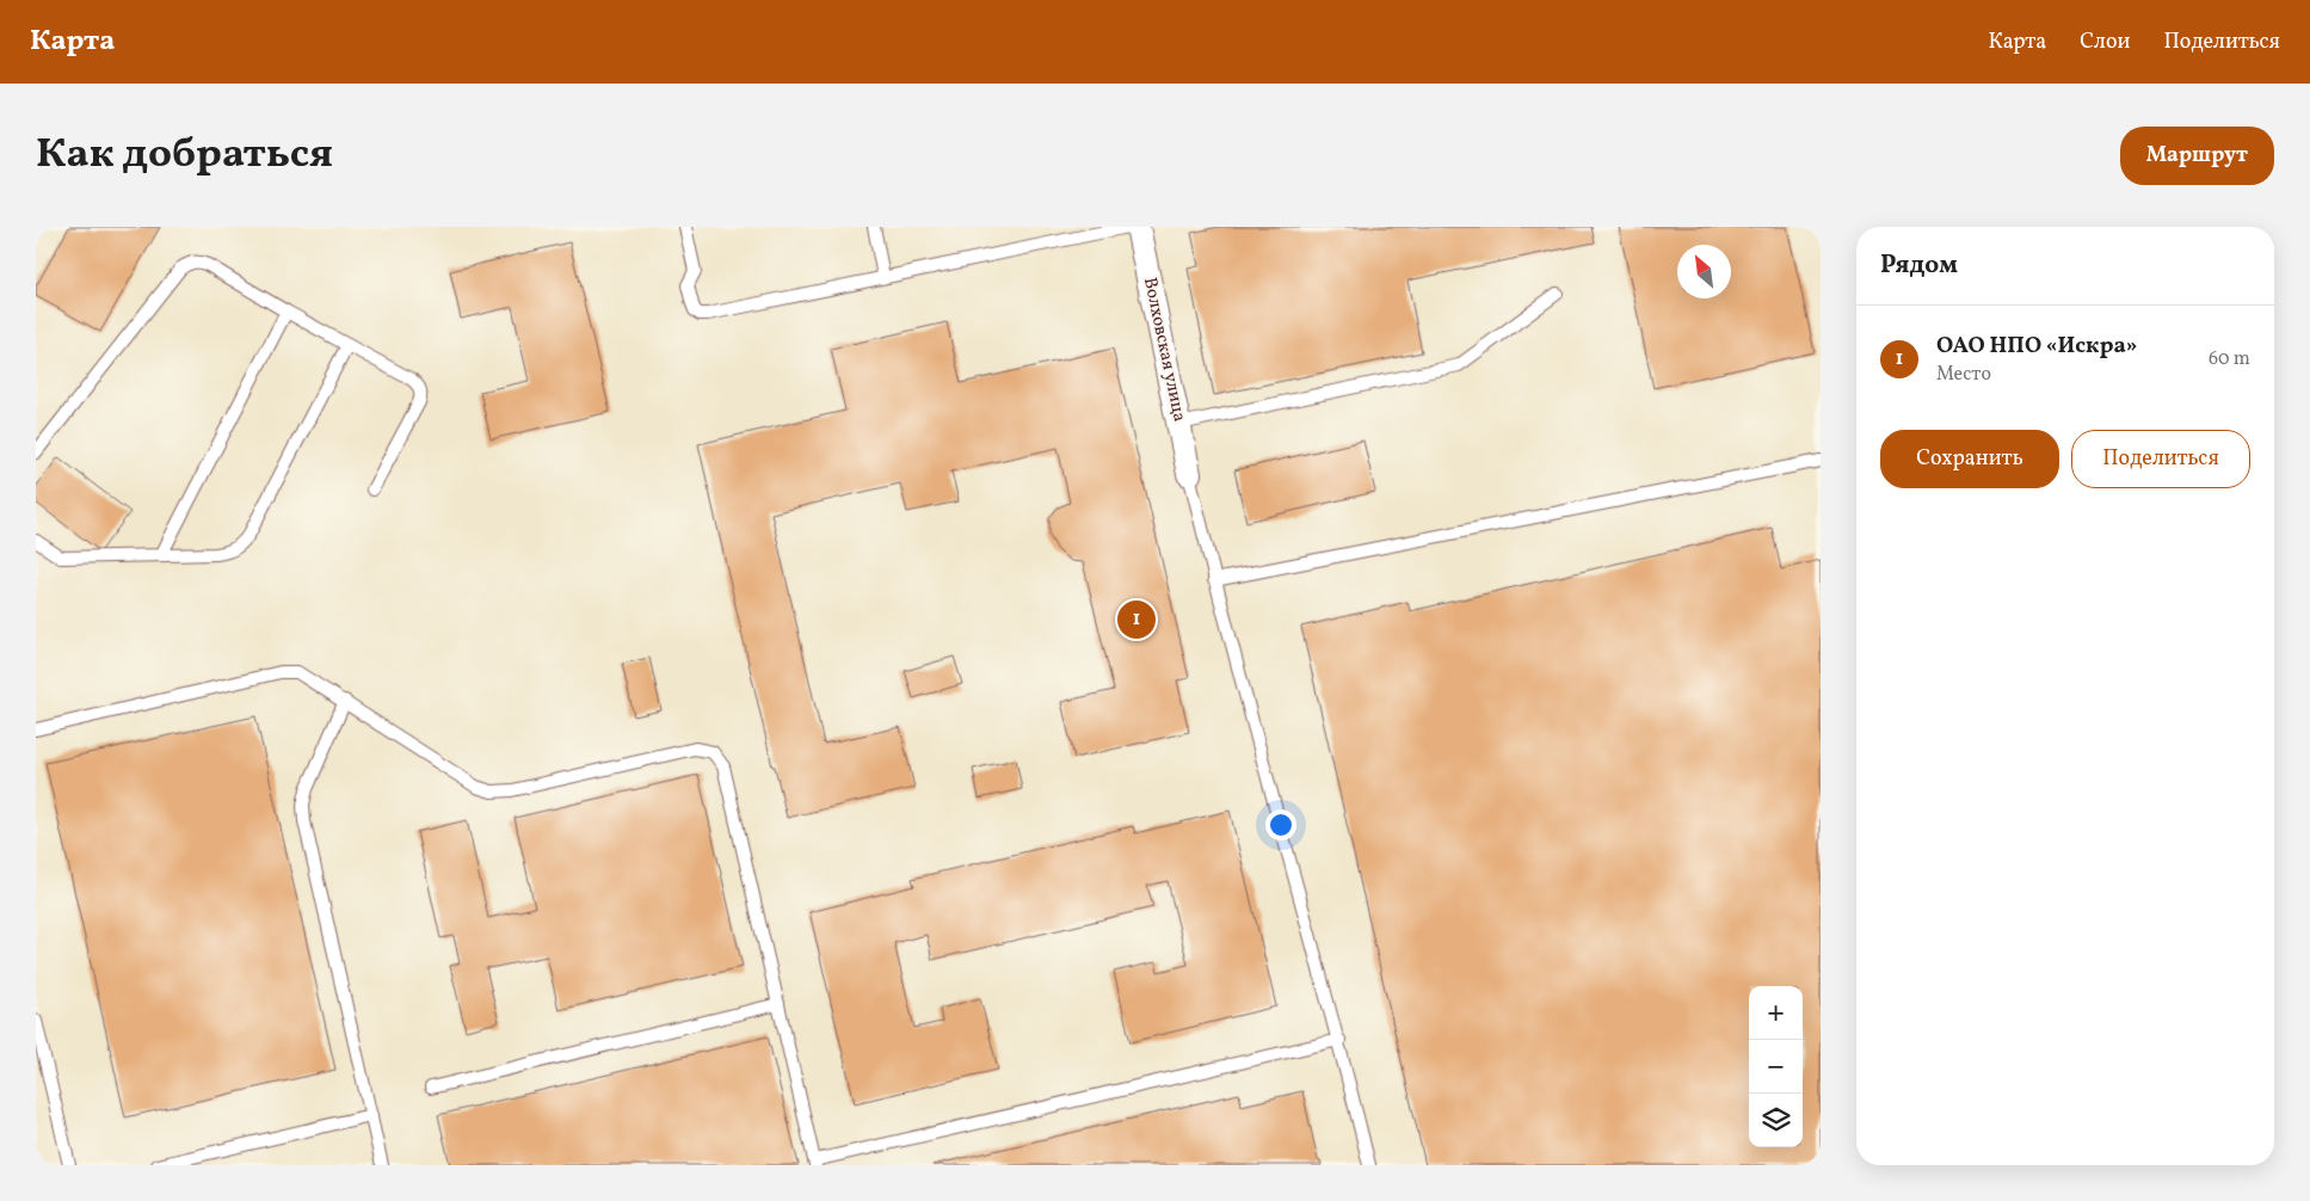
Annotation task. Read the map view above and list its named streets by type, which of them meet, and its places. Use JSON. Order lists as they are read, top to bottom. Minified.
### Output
{"streets":{"street":["Волховская улица"]},"north":"top left","page":{"header":"Карта","nav":["Карта","Слои","Поделиться"],"title":"Как добраться","buttons":["Маршрут",["Сохранить","Поделиться"]],"heading":"Рядом","list":[{"mark":"1","name":"ОАО НПО «Искра»","note":"Место","value":"60 m"}],"pins":"1","map_buttons":["+","−"]}}
